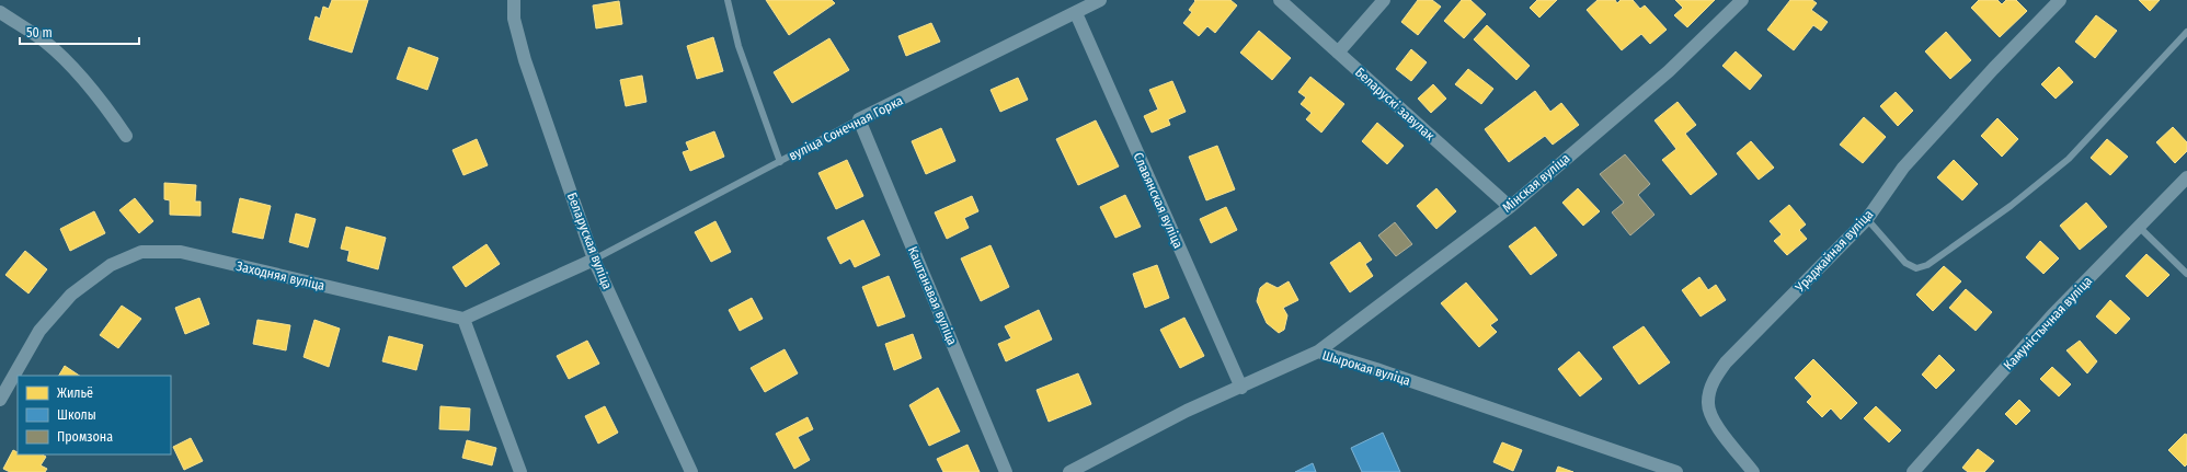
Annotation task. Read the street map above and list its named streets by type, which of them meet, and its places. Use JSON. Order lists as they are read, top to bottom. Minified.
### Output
{"streets":{"street":["Беларускі завулак","вуліца Сонечная Горка","Мінская вуліца","Славянская вуліца","Беларуская вуліца","Ураджайная вуліца","Заходняя вуліца","Каштанавая вуліца","Камуністычная вуліца","Шырокая вуліца"]},"crossings":[["Беларускі завулак","Мінская вуліца"],["вуліца Сонечная Горка","Славянская вуліца"],["вуліца Сонечная Горка","Беларуская вуліца"],["вуліца Сонечная Горка","Каштанавая вуліца"],["Мінская вуліца","Шырокая вуліца"],["Славянская вуліца","Шырокая вуліца"]],"legend":["Жильё","Школы","Промзона"],"scale_bar":"50 m"}
